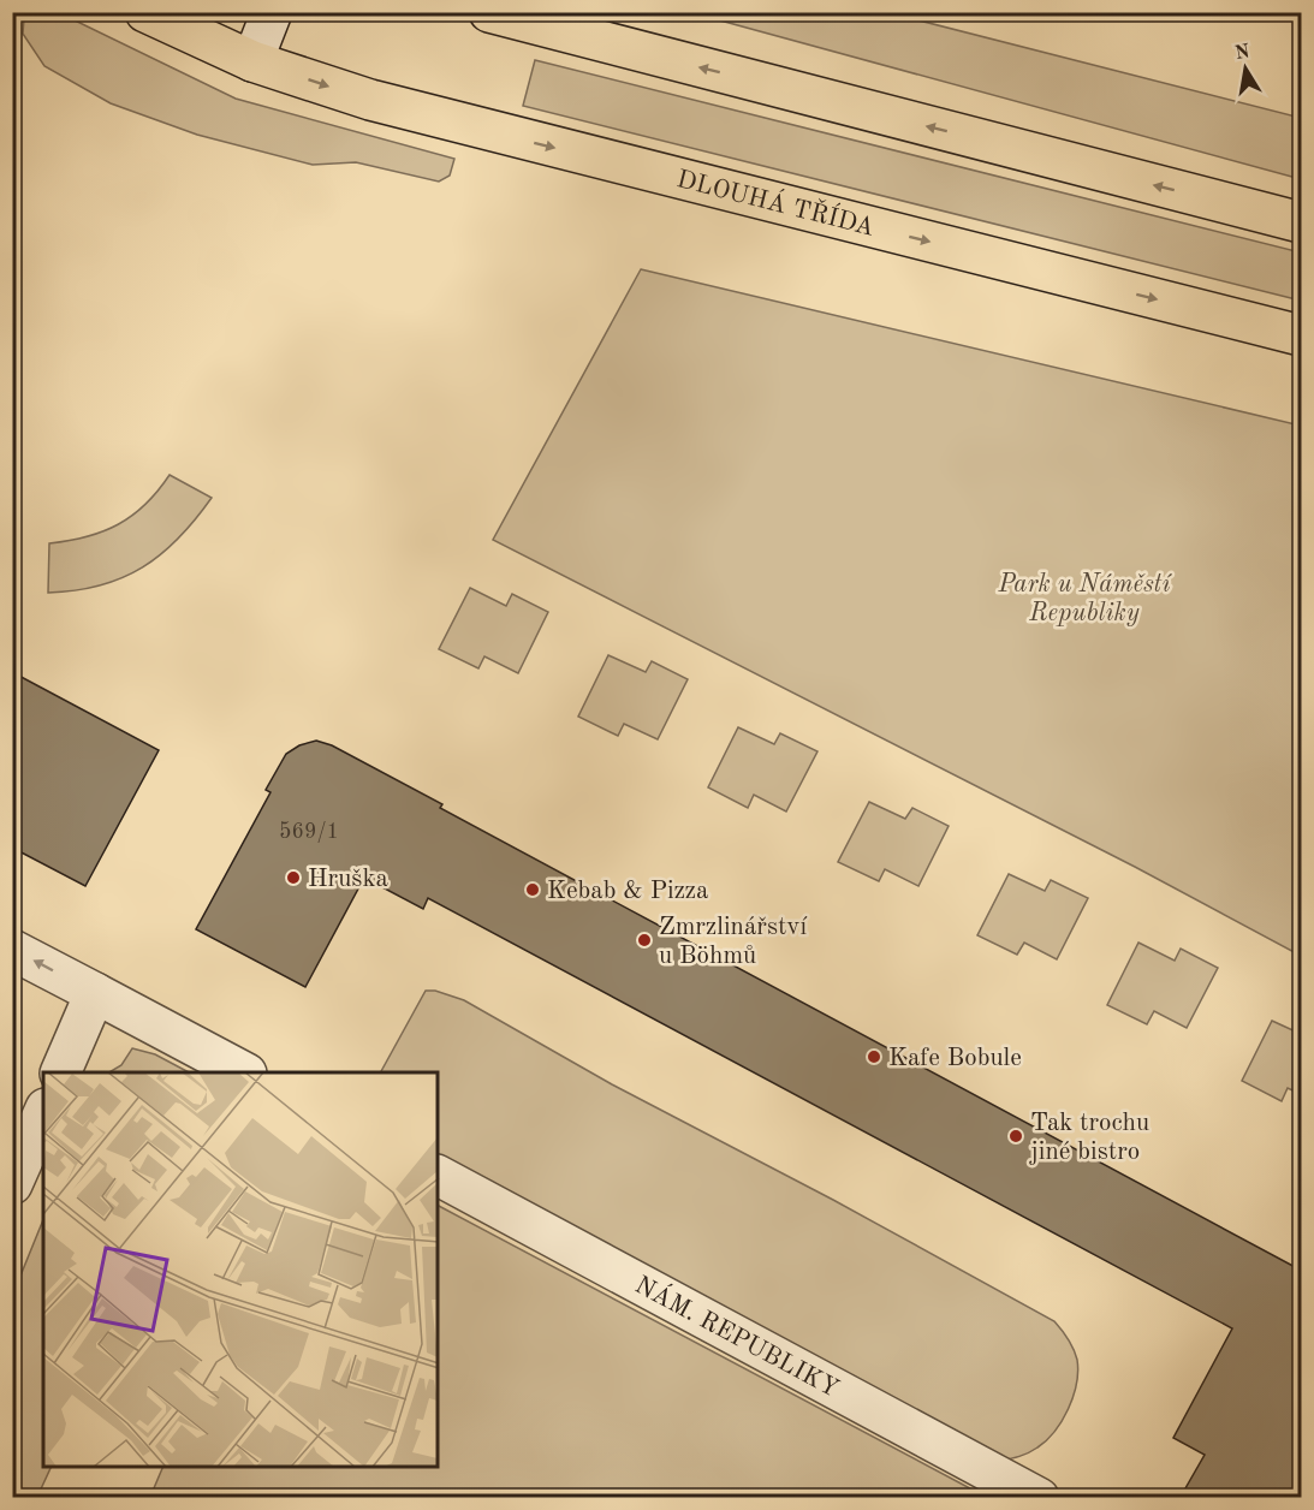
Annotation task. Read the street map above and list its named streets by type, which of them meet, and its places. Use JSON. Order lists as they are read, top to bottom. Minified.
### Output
{"streets":{"main road":["DLOUHÁ TŘÍDA"],"street":["NÁM. REPUBLIKY"]},"parks":["Park u Náměstí Republiky"],"places":["Hruška","Kebab & Pizza","Zmrzlinářství u Böhmů","Kafe Bobule","Tak trochu jiné bistro"],"house_numbers":["569/1"],"north":"top"}
